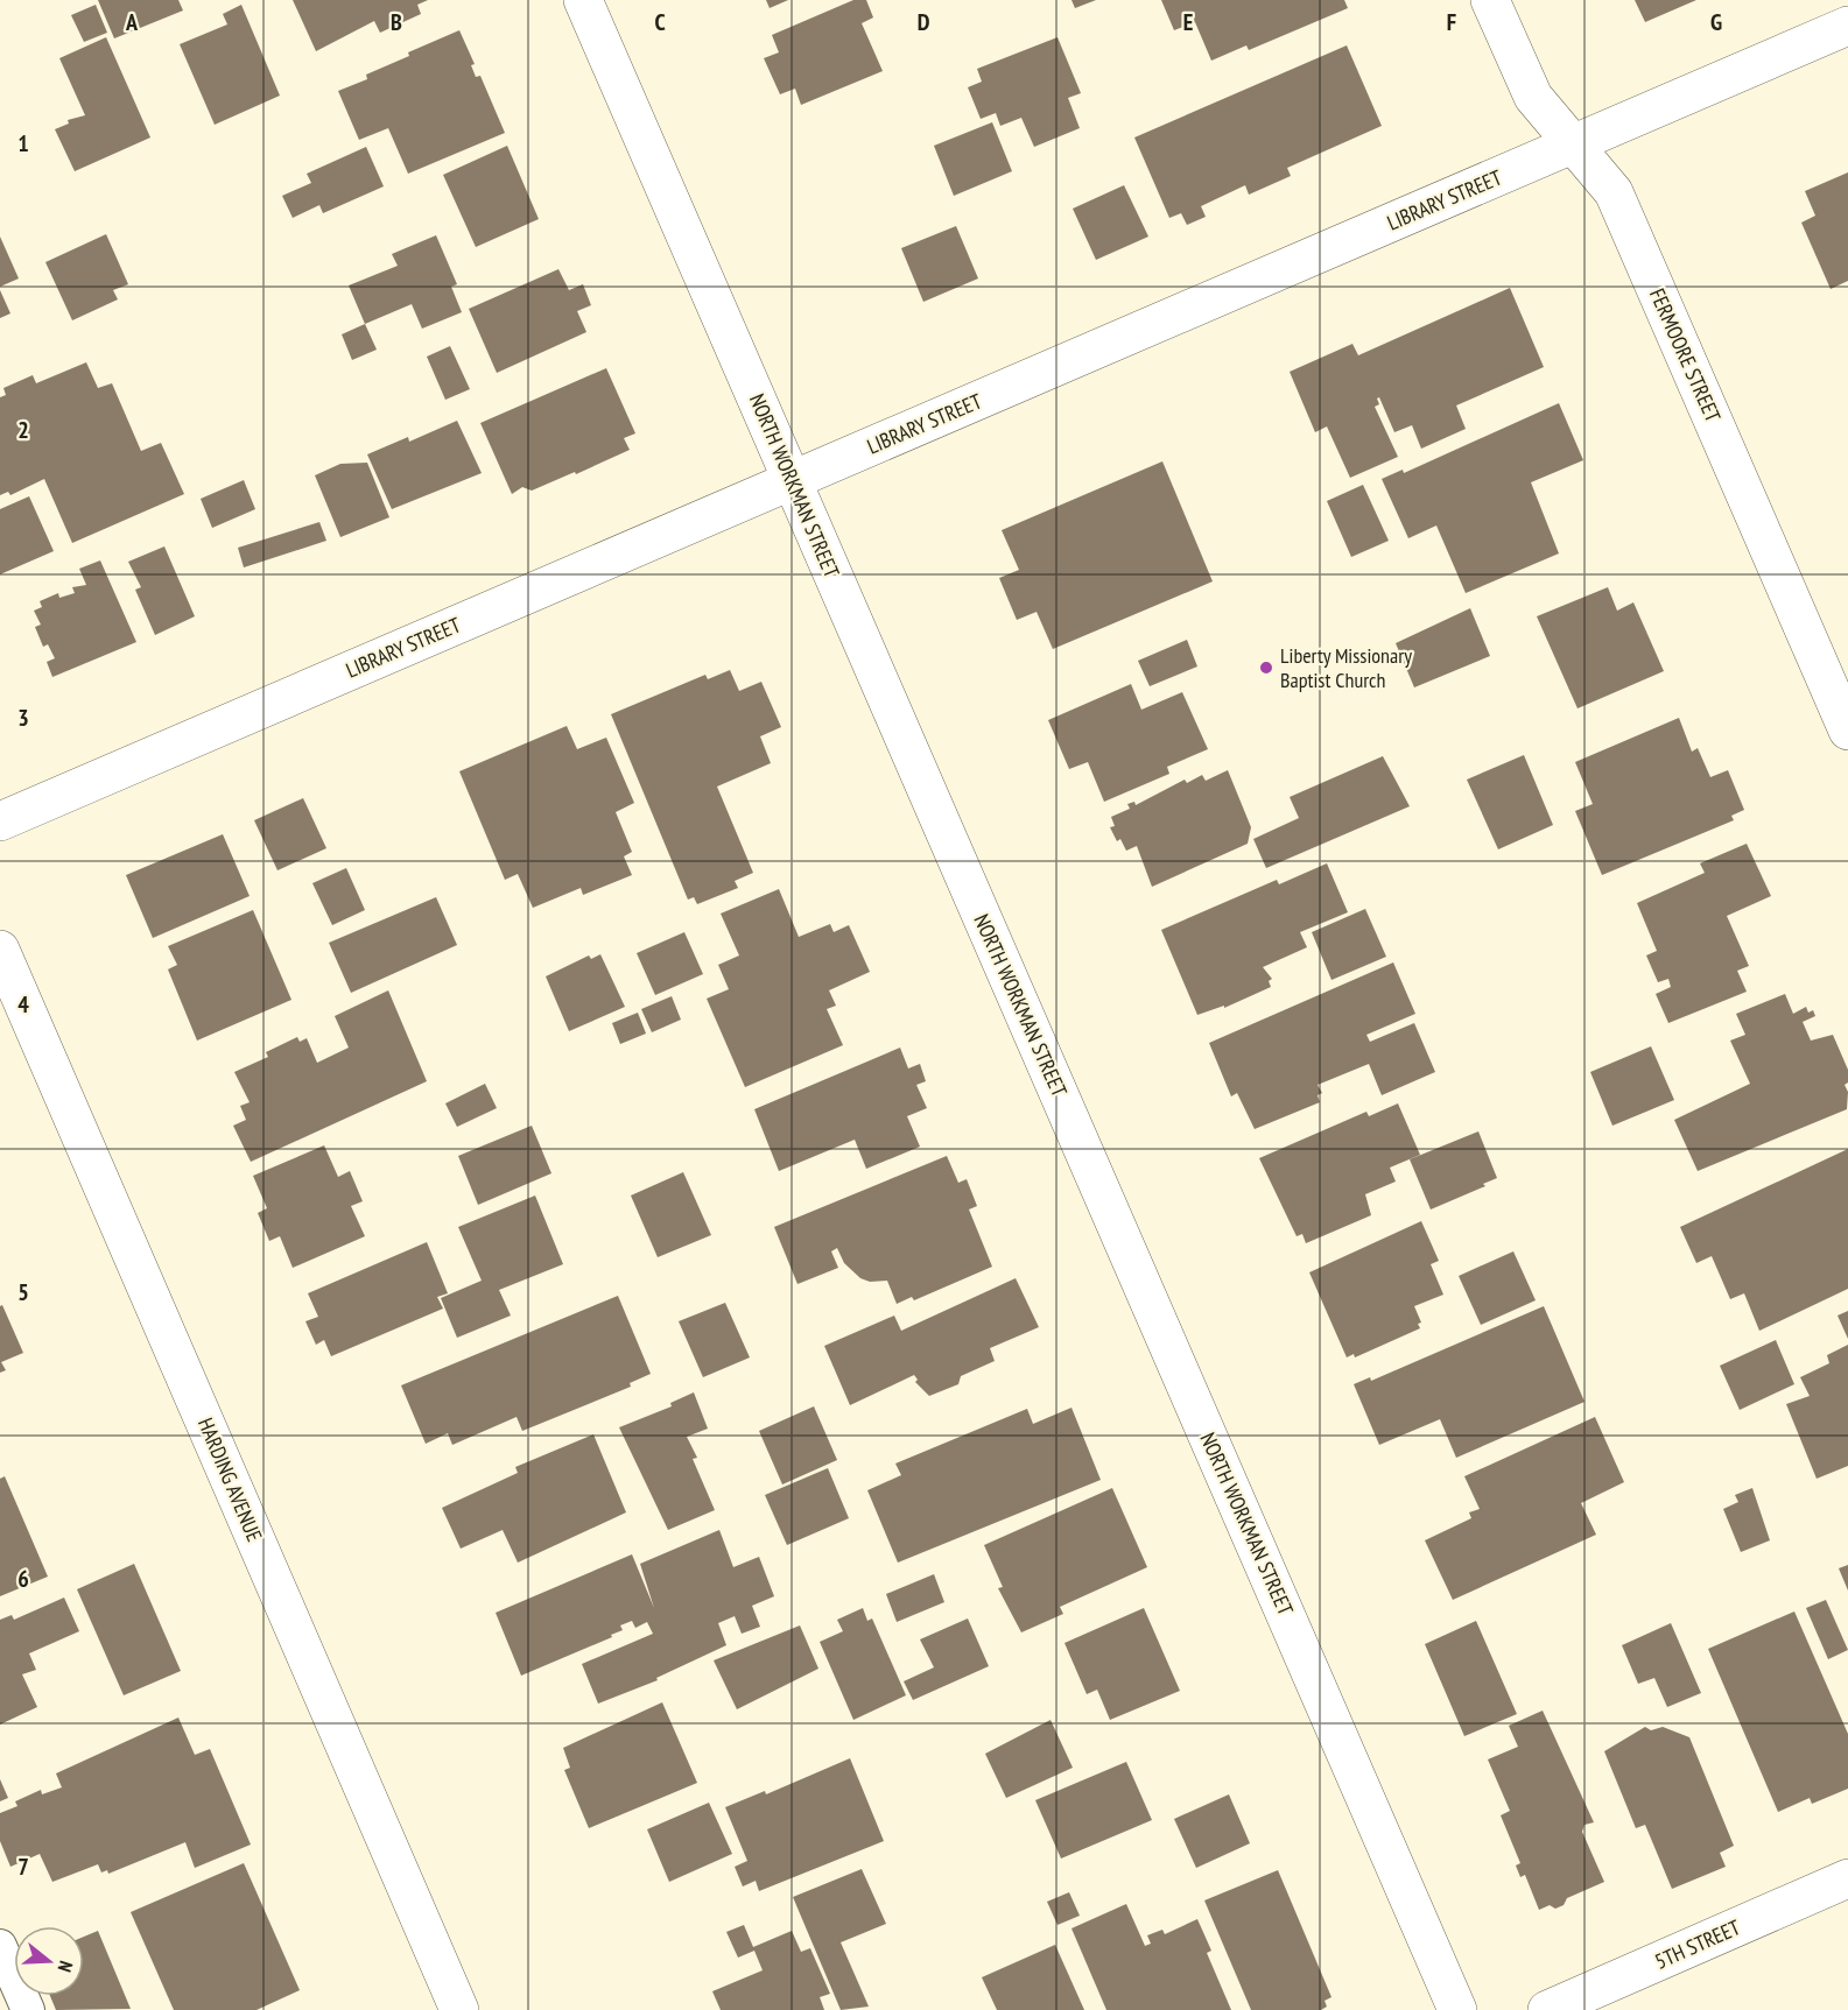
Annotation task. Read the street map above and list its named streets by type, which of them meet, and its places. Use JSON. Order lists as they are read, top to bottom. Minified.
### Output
{"streets":{"street":["LIBRARY STREET","FERMOORE STREET","NORTH WORKMAN STREET","HARDING AVENUE","5TH STREET"]},"crossings":[["LIBRARY STREET","FERMOORE STREET"],["LIBRARY STREET","NORTH WORKMAN STREET"]],"places":["Liberty Missionary Baptist Church"],"north":"right","grid":{"columns":["A","B","C","D","E","F","G"],"rows":["1","2","3","4","5","6","7"]}}
